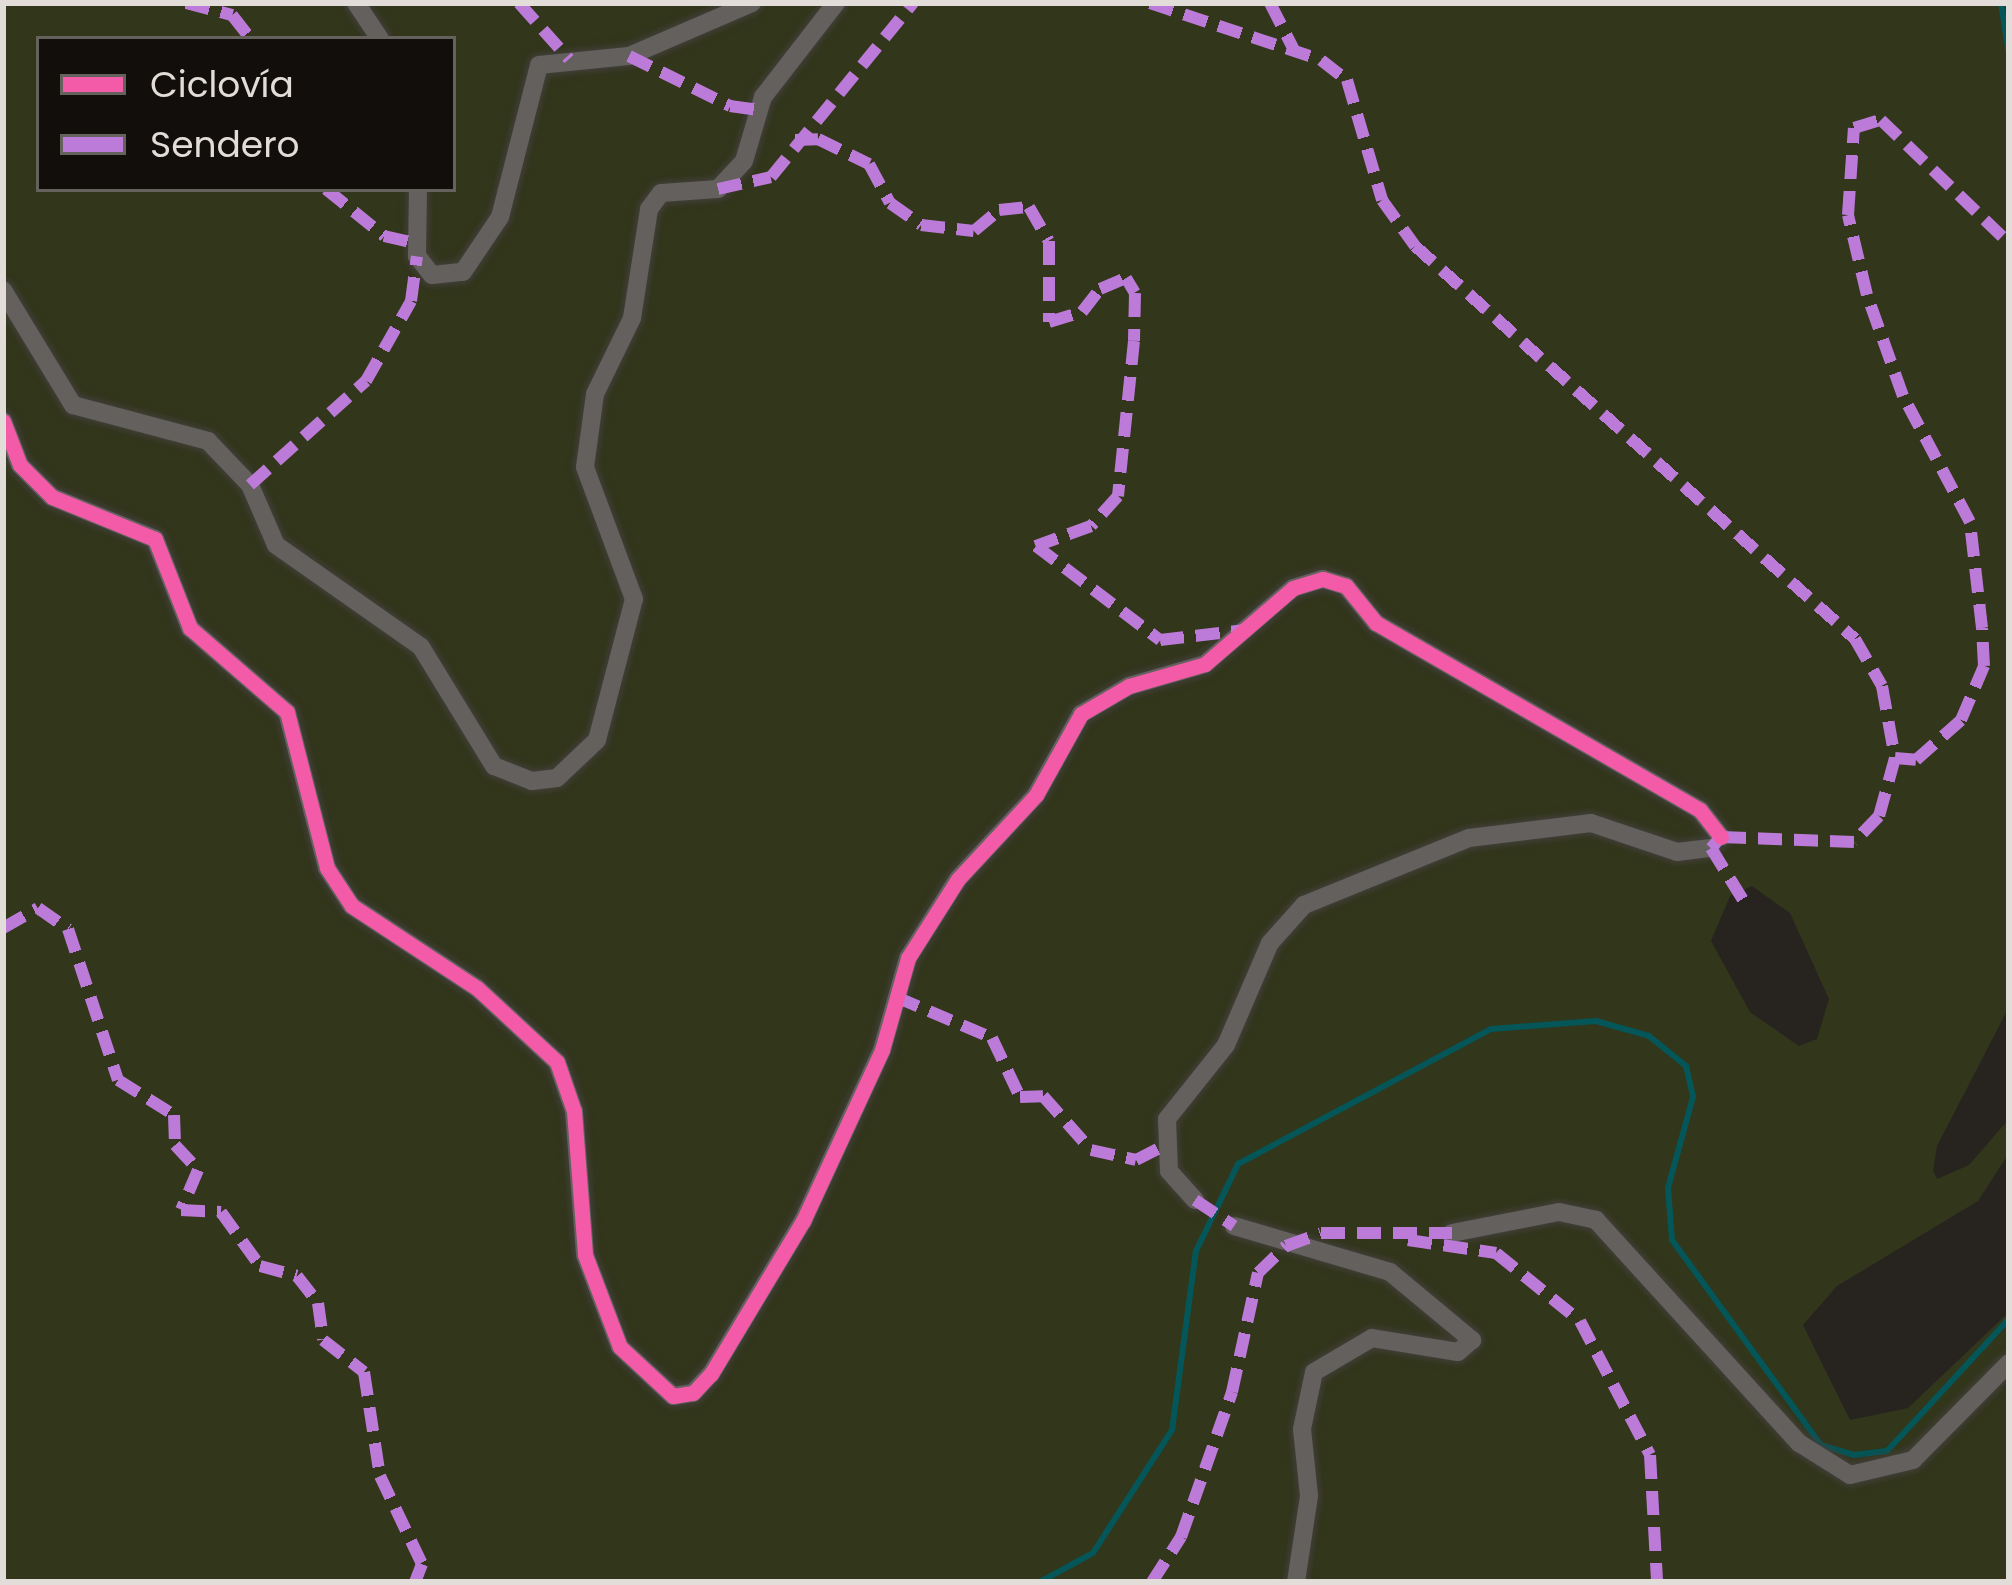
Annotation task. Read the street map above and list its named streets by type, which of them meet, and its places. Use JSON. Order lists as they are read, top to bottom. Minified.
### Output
{"legend":["Ciclovía","Sendero"]}
